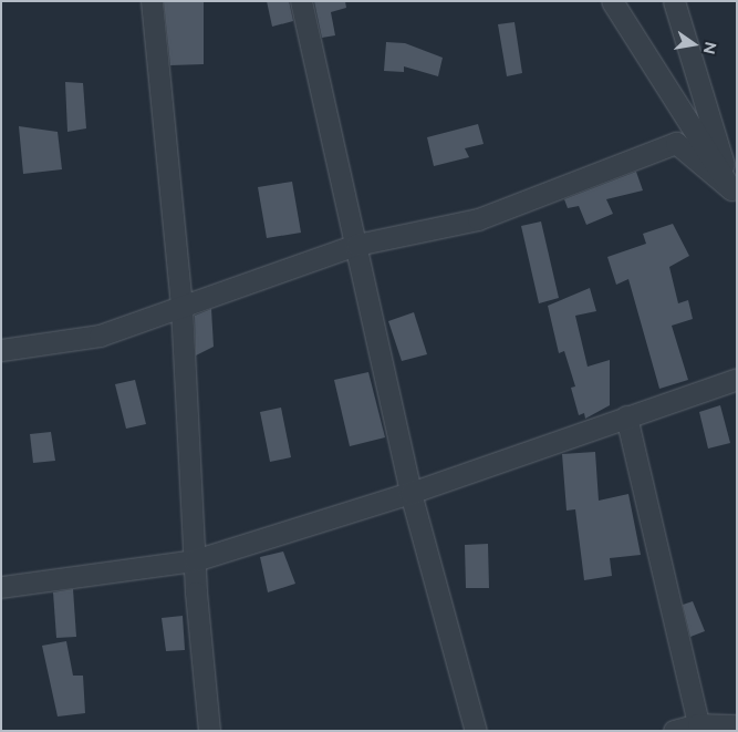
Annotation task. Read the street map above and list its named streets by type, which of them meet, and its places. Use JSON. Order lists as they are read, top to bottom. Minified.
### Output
{"north":"right"}
